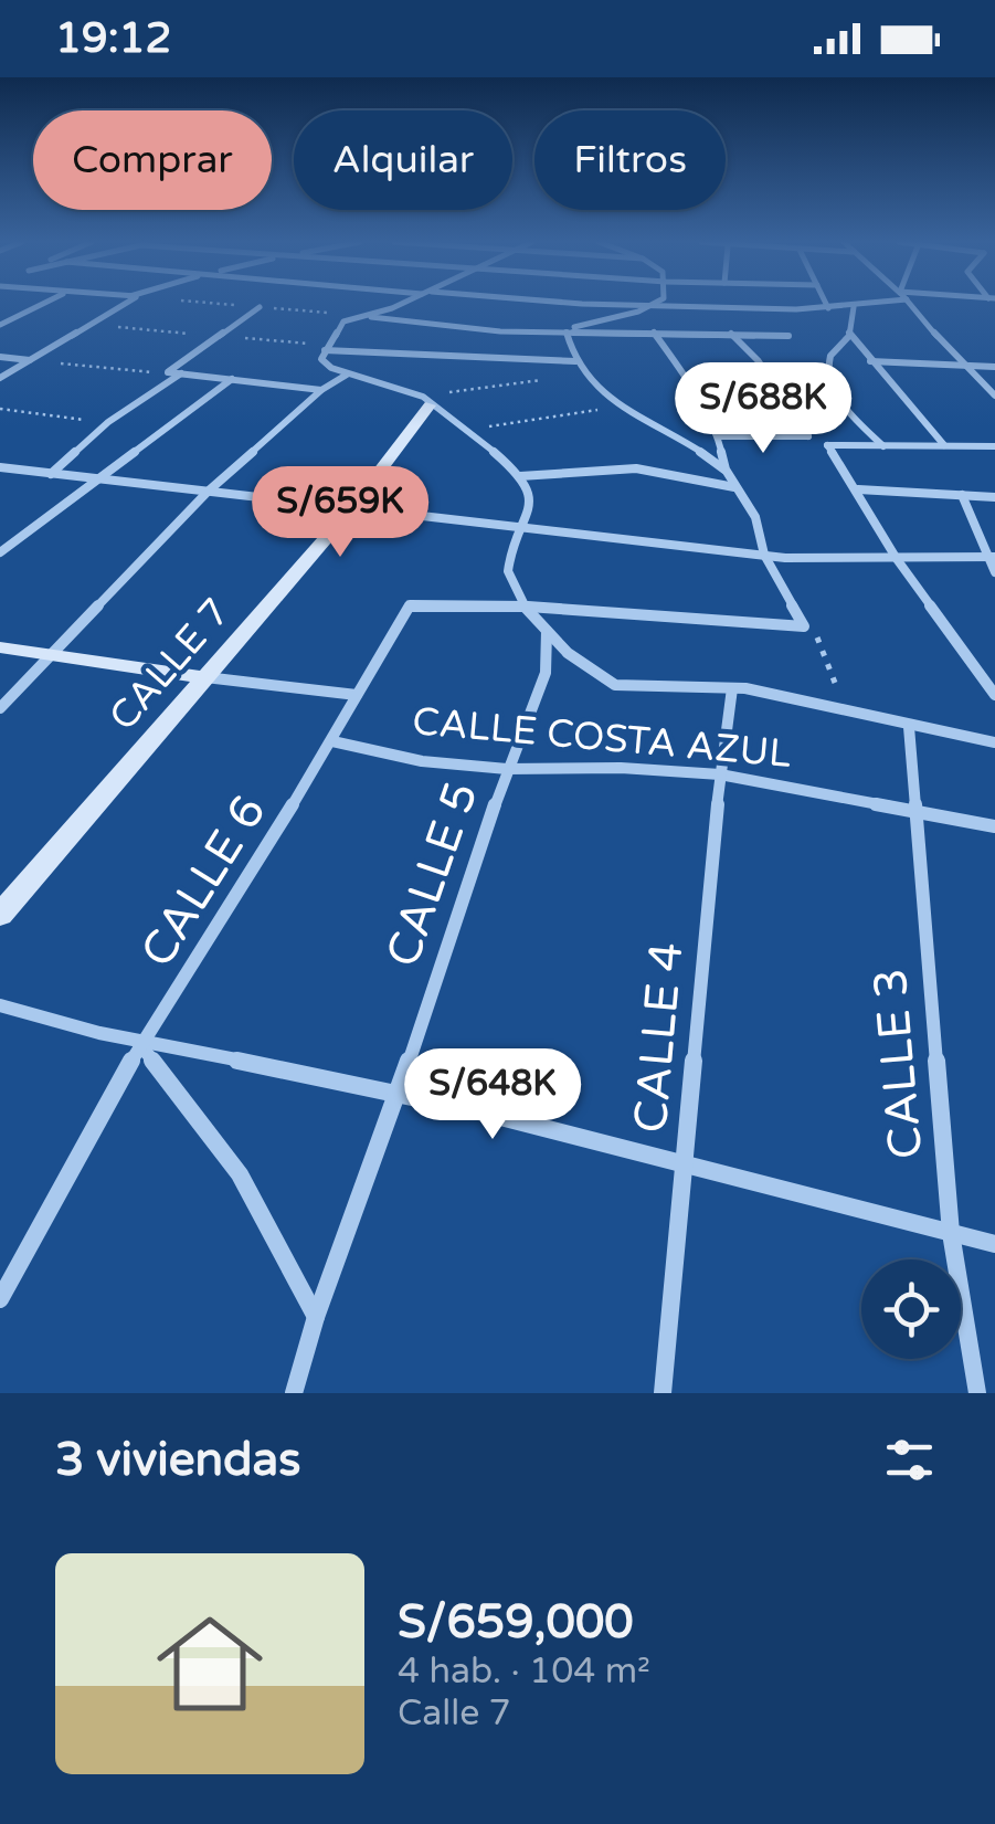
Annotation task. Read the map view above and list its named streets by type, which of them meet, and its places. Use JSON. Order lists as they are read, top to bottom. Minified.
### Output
{"streets":{"street":["CALLE 7","CALLE COSTA AZUL","CALLE 5","CALLE 6","CALLE 4","CALLE 3"]},"crossings":[["CALLE 7","CALLE COSTA AZUL"],["CALLE COSTA AZUL","CALLE 5"],["CALLE COSTA AZUL","CALLE 6"],["CALLE COSTA AZUL","CALLE 4"],["CALLE COSTA AZUL","CALLE 3"]],"page":{"status":"19:12","chip":["Comprar","Alquilar","Filtros"],"price":["S/688K","S/659K","S/648K"],"heading":"3 viviendas","list":[{"name":"S/659,000","note":"4 hab. · 104 m² · Calle 7"}]}}
